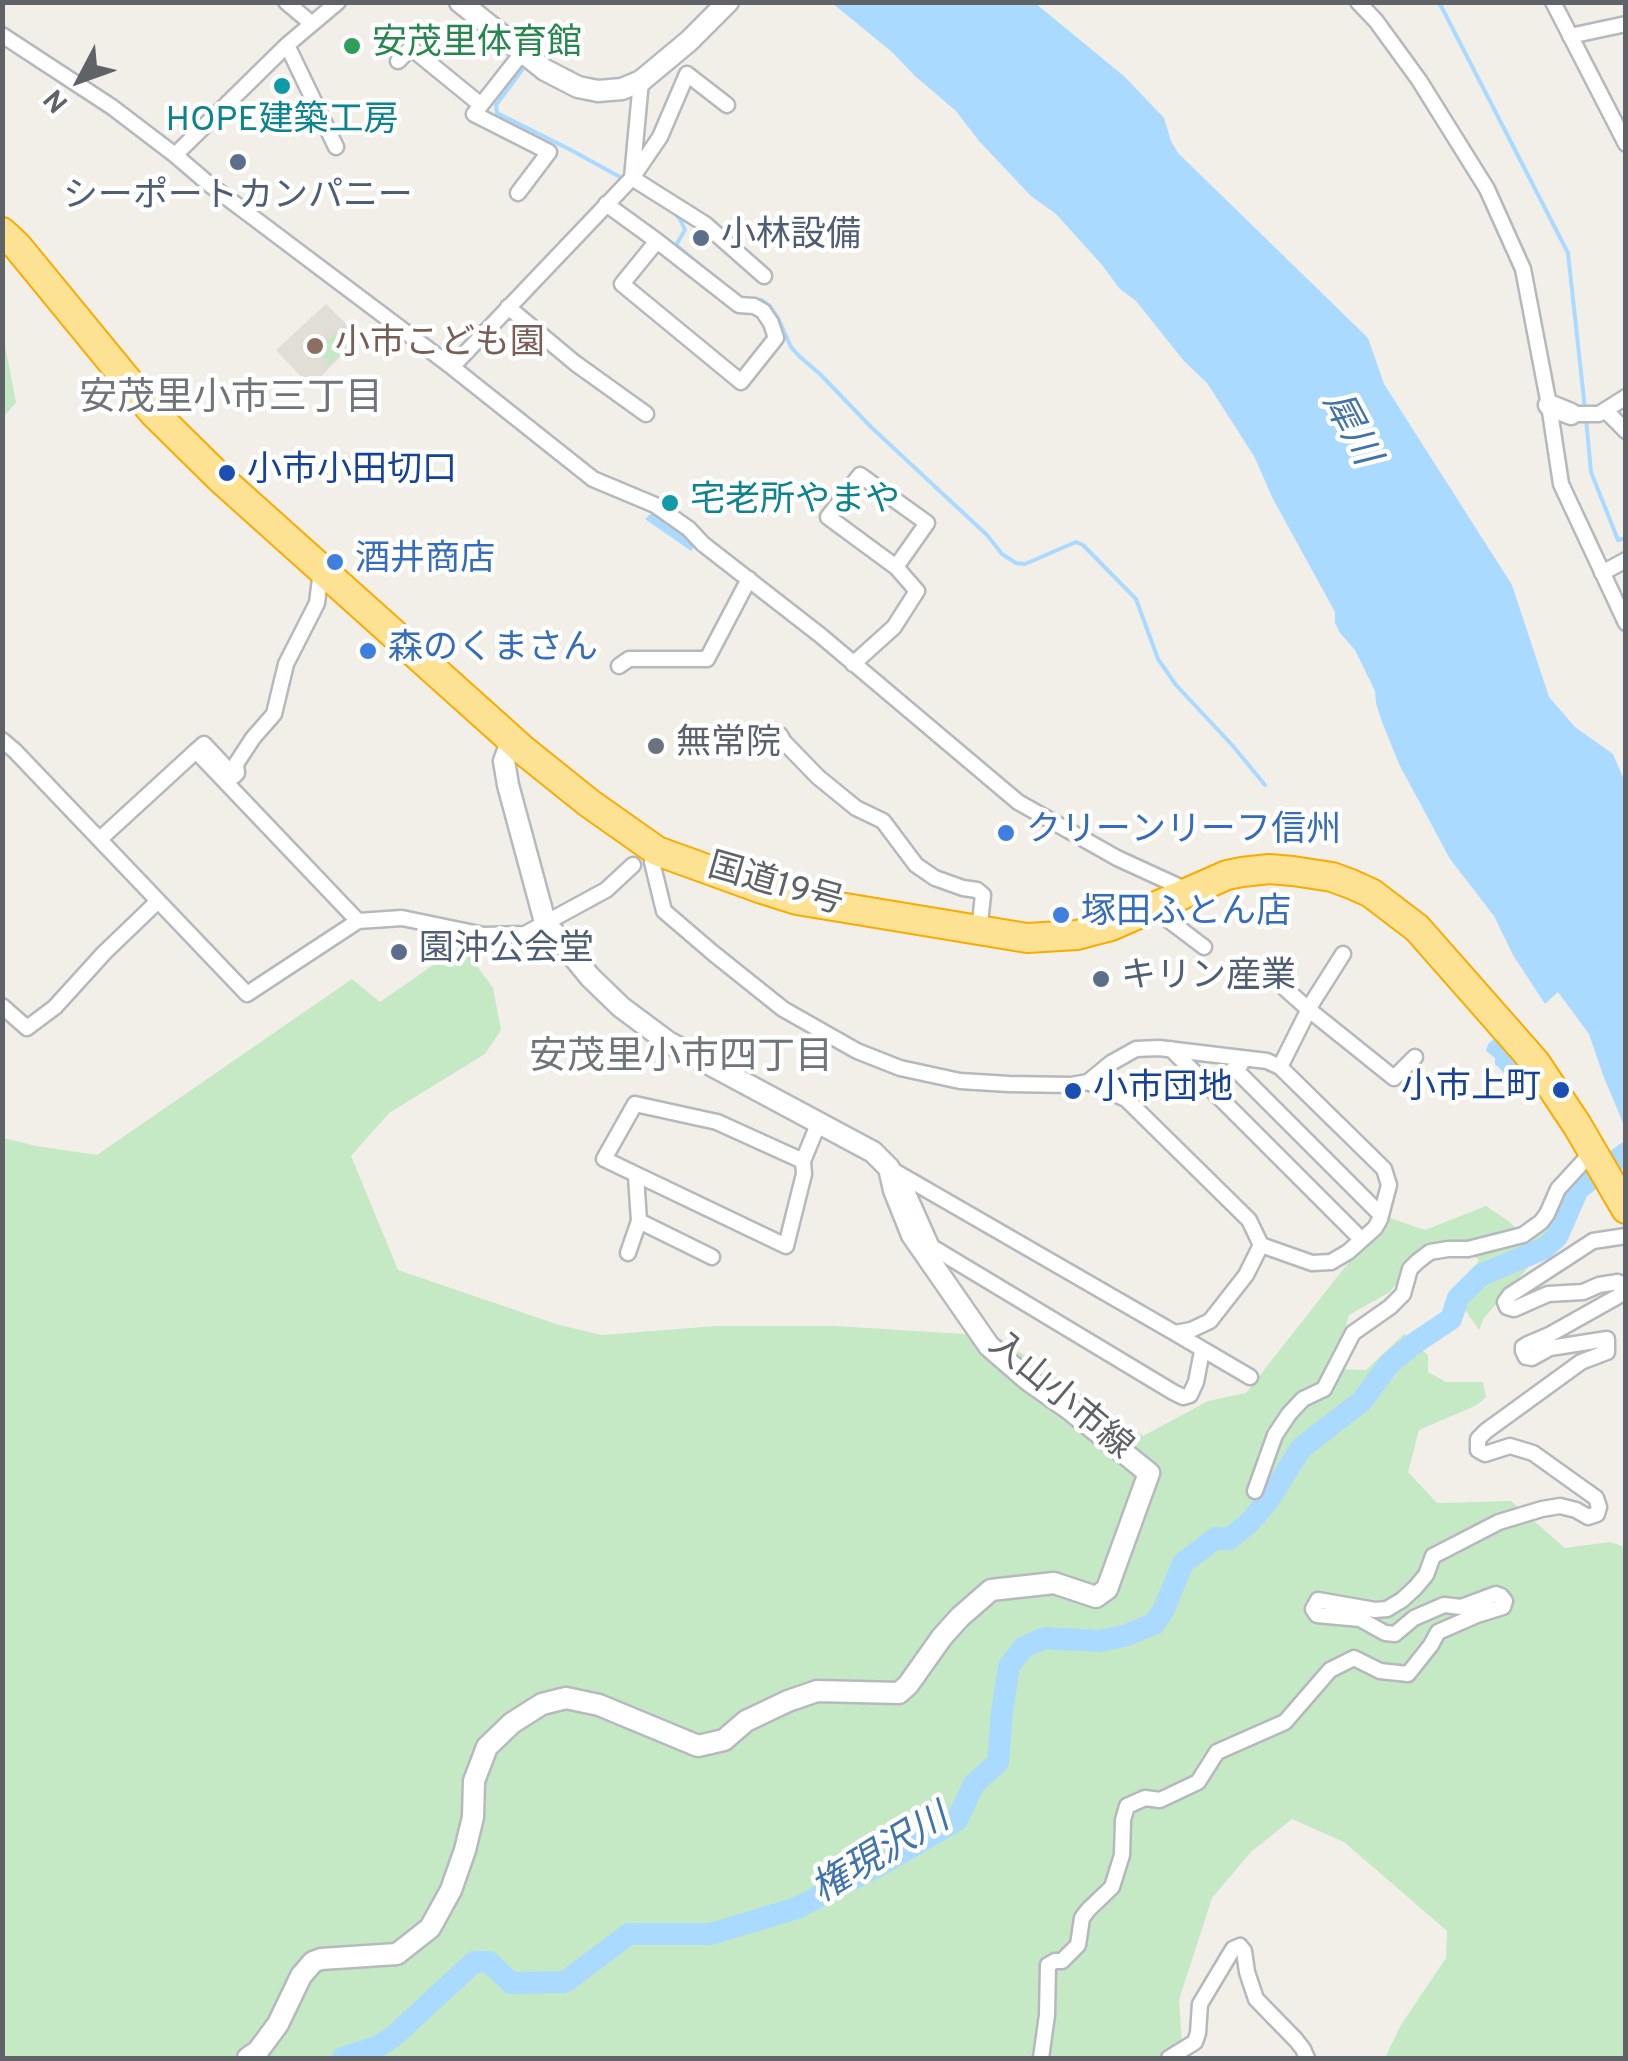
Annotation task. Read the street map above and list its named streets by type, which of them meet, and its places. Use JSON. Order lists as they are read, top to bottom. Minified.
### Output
{"streets":{"highway":["国道19号"],"main road":["入山小市線"]},"districts":["安茂里小市三丁目","安茂里小市四丁目"],"water":["犀川","権現沢川"],"places":["安茂里体育館","HOPE建築工房","シーポートカンパニー","小林設備","小市こども園","小市小田切口","宅老所やまや","酒井商店","森のくまさん","無常院","クリーンリーフ信州","塚田ふとん店","園沖公会堂","キリン産業","小市上町","小市団地"],"north":"bottom left"}
